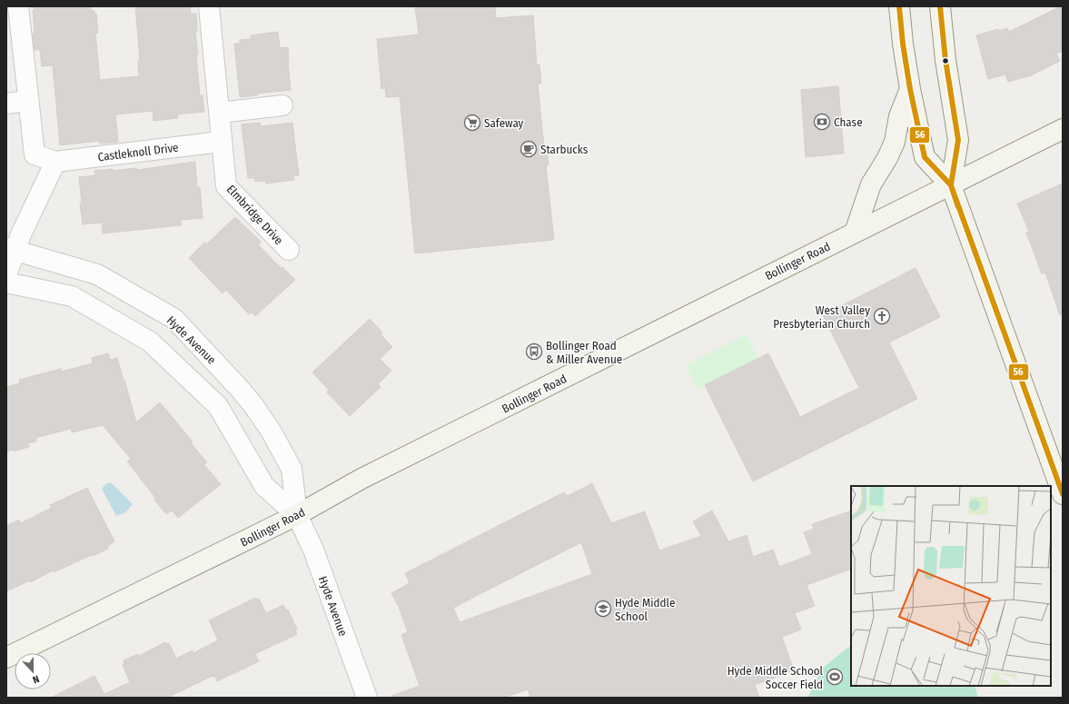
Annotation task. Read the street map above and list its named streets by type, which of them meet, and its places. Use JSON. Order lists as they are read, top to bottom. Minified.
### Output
{"streets":{"main road":["Bollinger Road"],"street":["Castleknoll Drive","Elmbridge Drive","Hyde Avenue"]},"crossings":[["Castleknoll Drive","Elmbridge Drive"],["Bollinger Road","Hyde Avenue"]],"places":{"bank":["Chase"],"supermarket":["Safeway"],"cafe":["Starbucks"],"church":["West Valley Presbyterian Church"],"bus stop":["Bollinger Road & Miller Avenue"],"school or university":["Hyde Middle School"],"sports":["Hyde Middle School Soccer Field"]},"lines":["transit line 56"],"north":"bottom"}
